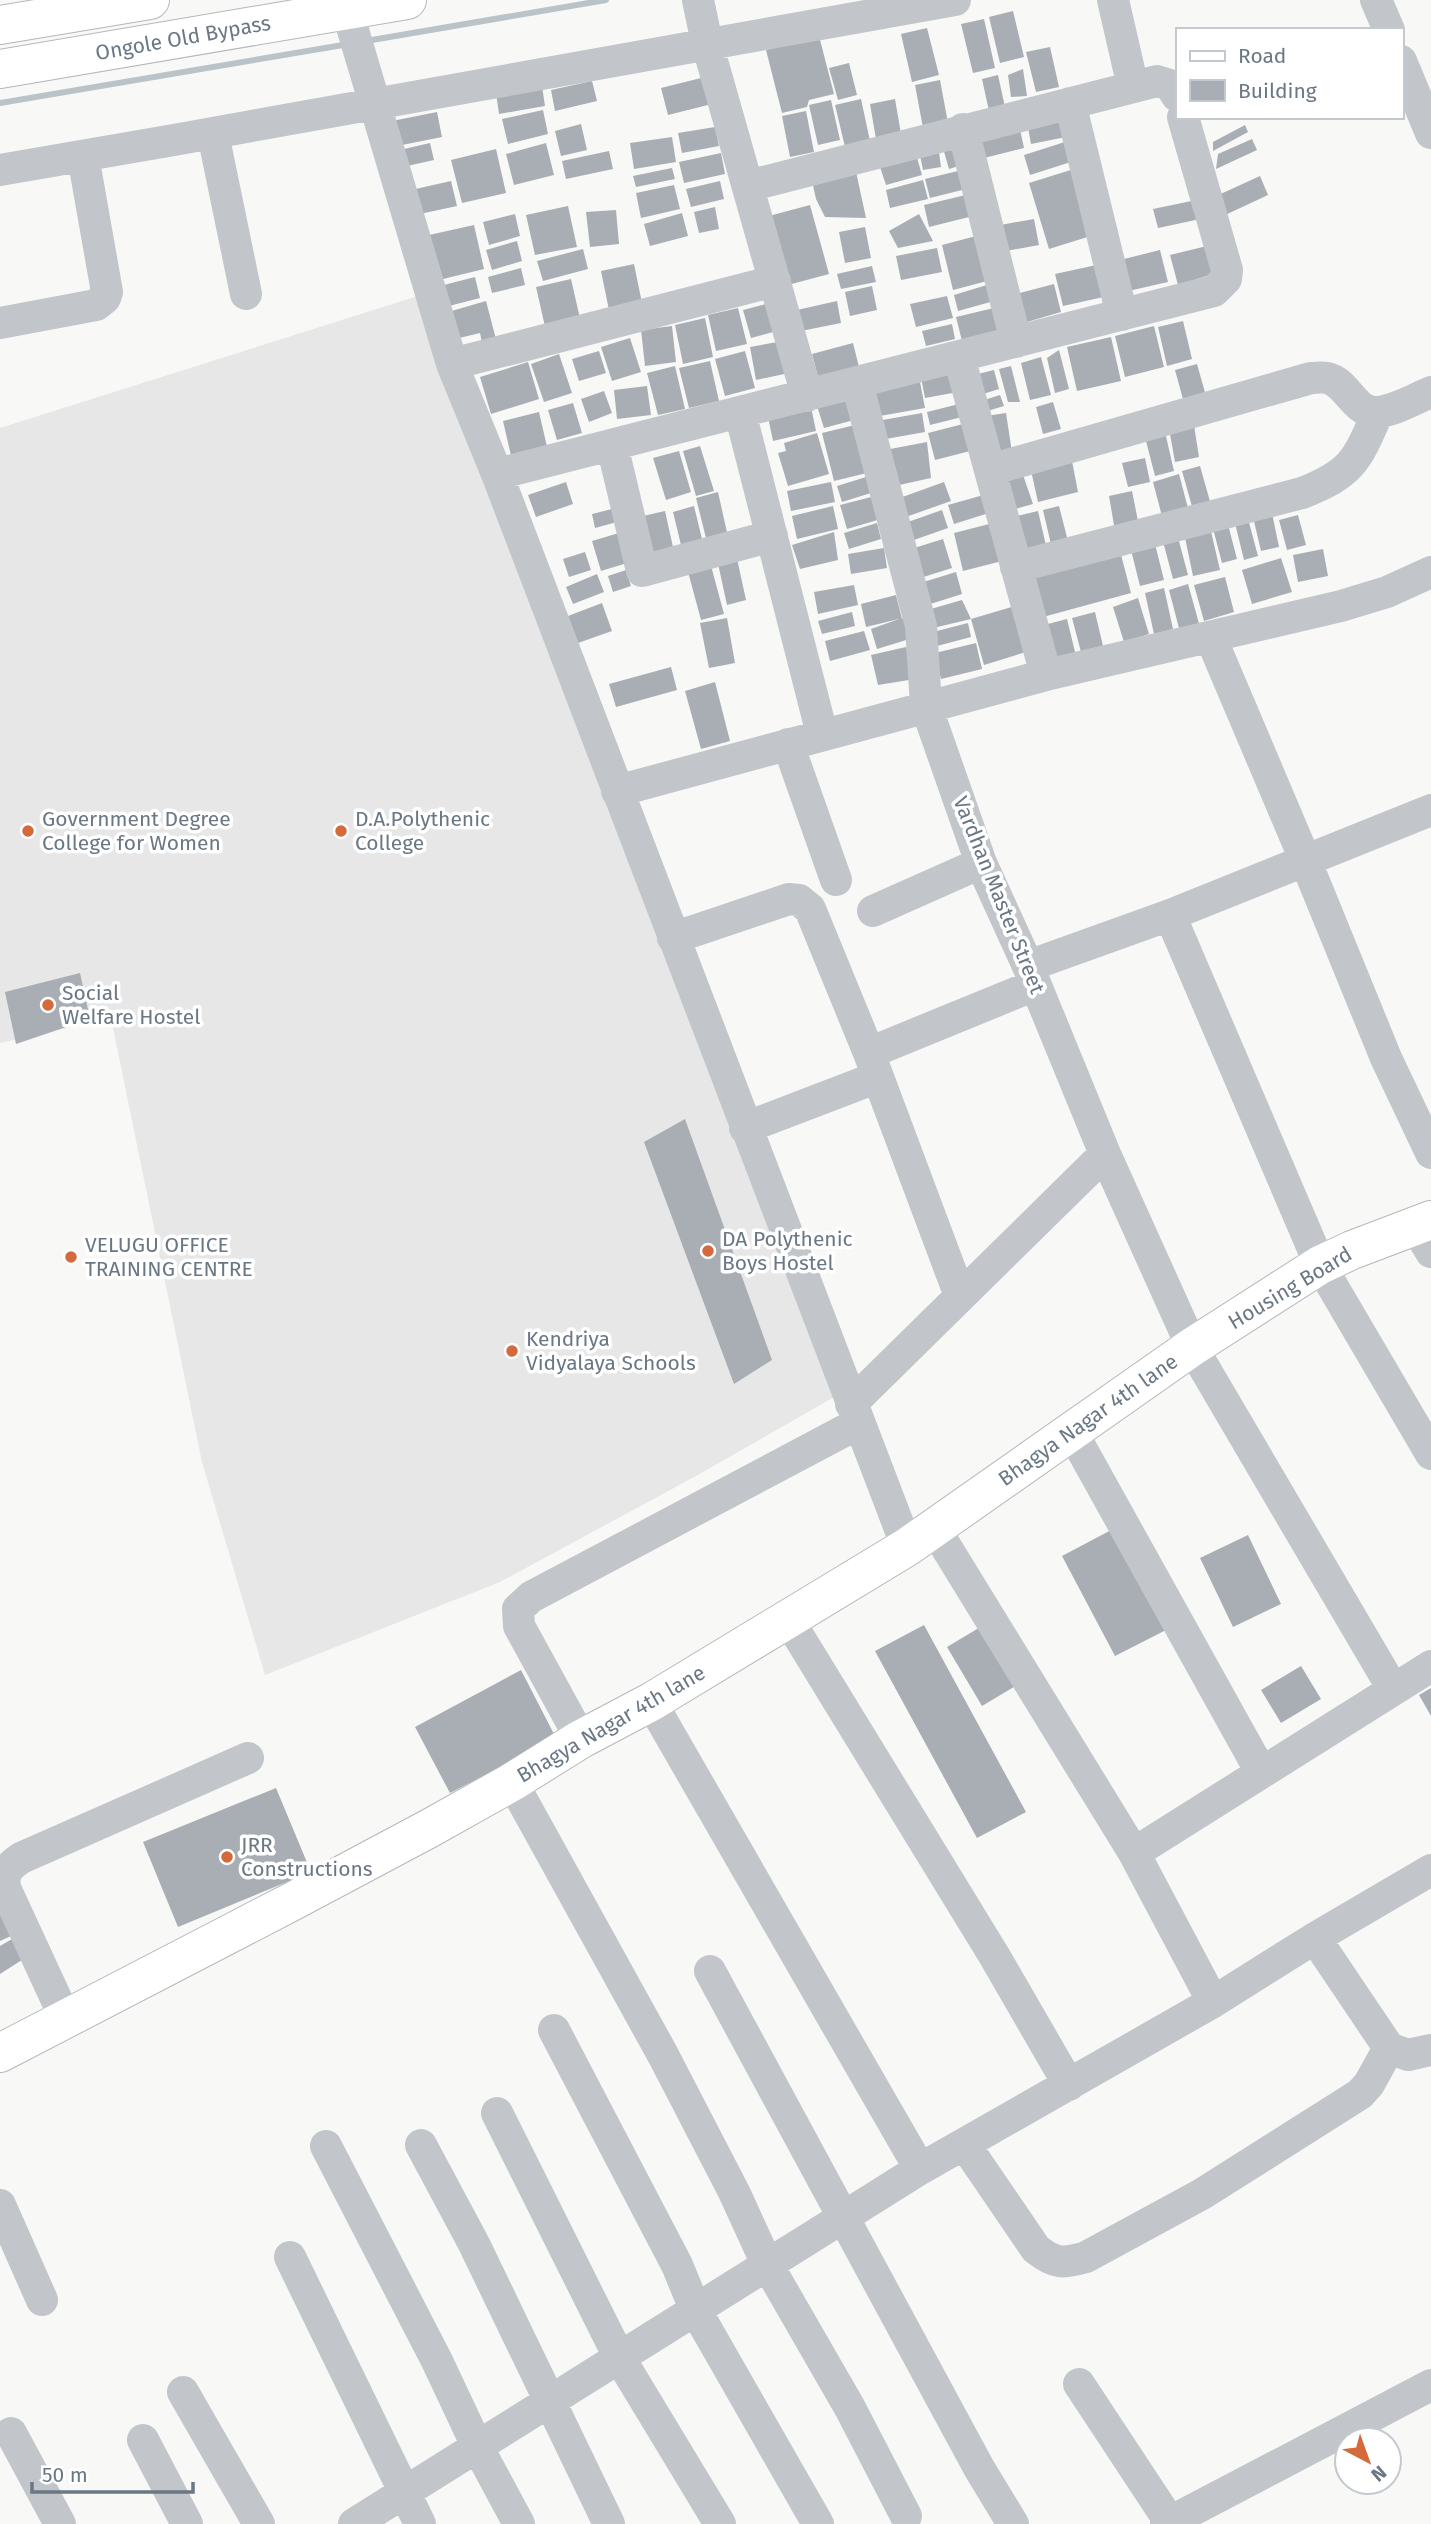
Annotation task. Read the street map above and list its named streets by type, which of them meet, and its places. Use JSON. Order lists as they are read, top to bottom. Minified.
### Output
{"streets":{"main road":["Ongole Old Bypass","Housing Board","Bhagya Nagar 4th lane"],"street":["Vardhan Master Street"]},"crossings":[["Vardhan Master Street","Housing Board"],["Vardhan Master Street","Bhagya Nagar 4th lane"],["Housing Board","Bhagya Nagar 4th lane"]],"places":["Government Degree College for Women","D.A.Polythenic College","Social Welfare Hostel","DA Polythenic Boys Hostel","VELUGU OFFICE TRAINING CENTRE","Kendriya Vidyalaya Schools","JRR Constructions"],"legend":["Road","Building"],"scale_bar":"50 m","north":"bottom right"}
